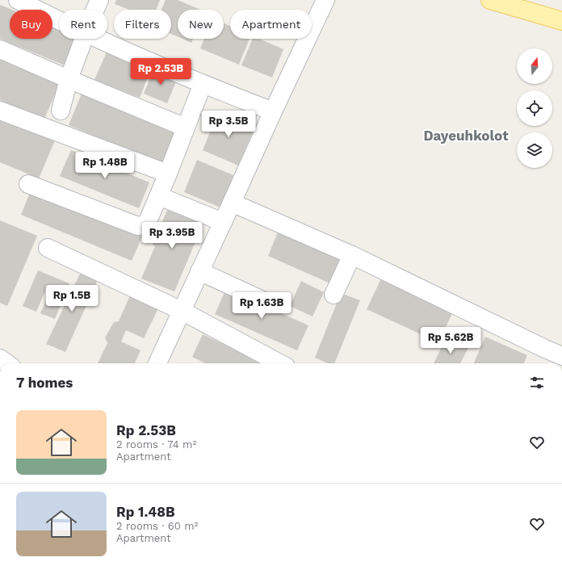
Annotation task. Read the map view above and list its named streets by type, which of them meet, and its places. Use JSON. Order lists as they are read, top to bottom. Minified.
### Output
{"districts":["Dayeuhkolot"],"north":"top","page":{"chip":["Buy","Rent","Filters","New","Apartment"],"price":["Rp 2.53B","Rp 3.5B","Rp 1.48B","Rp 3.95B","Rp 1.5B","Rp 1.63B","Rp 5.62B"],"heading":"7 homes","list":[{"name":"Rp 2.53B","note":"2 rooms · 74 m² · Apartment"},{"name":"Rp 1.48B","note":"2 rooms · 60 m² · Apartment"}]}}
